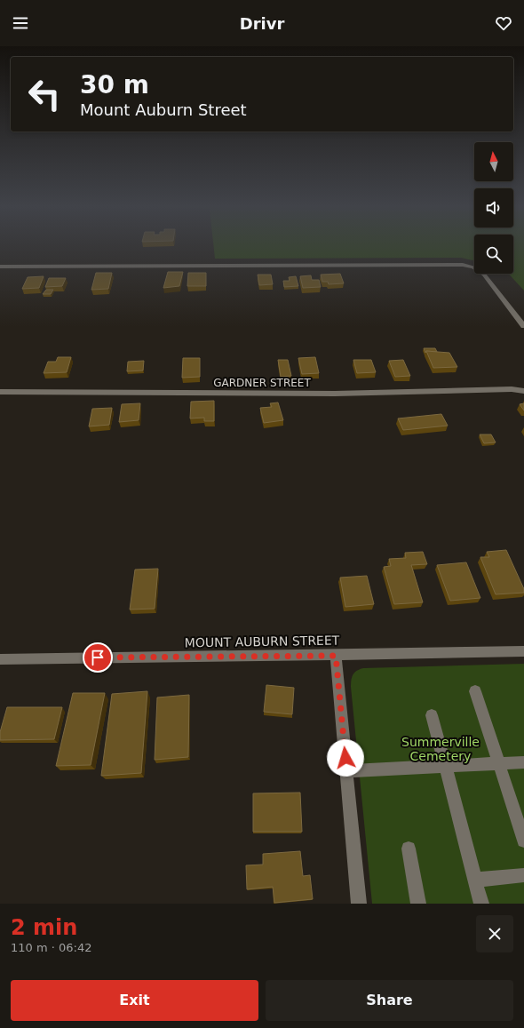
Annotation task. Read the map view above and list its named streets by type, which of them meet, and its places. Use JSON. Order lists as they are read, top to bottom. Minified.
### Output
{"streets":{"street":["GARDNER STREET","MOUNT AUBURN STREET"]},"parks":["Summerville Cemetery"],"north":"top","page":{"header":"Drivr","turn":["30 m","Mount Auburn Street"],"heading":["2 min","110 m · 06:42"],"buttons":["Exit","Share"]}}
